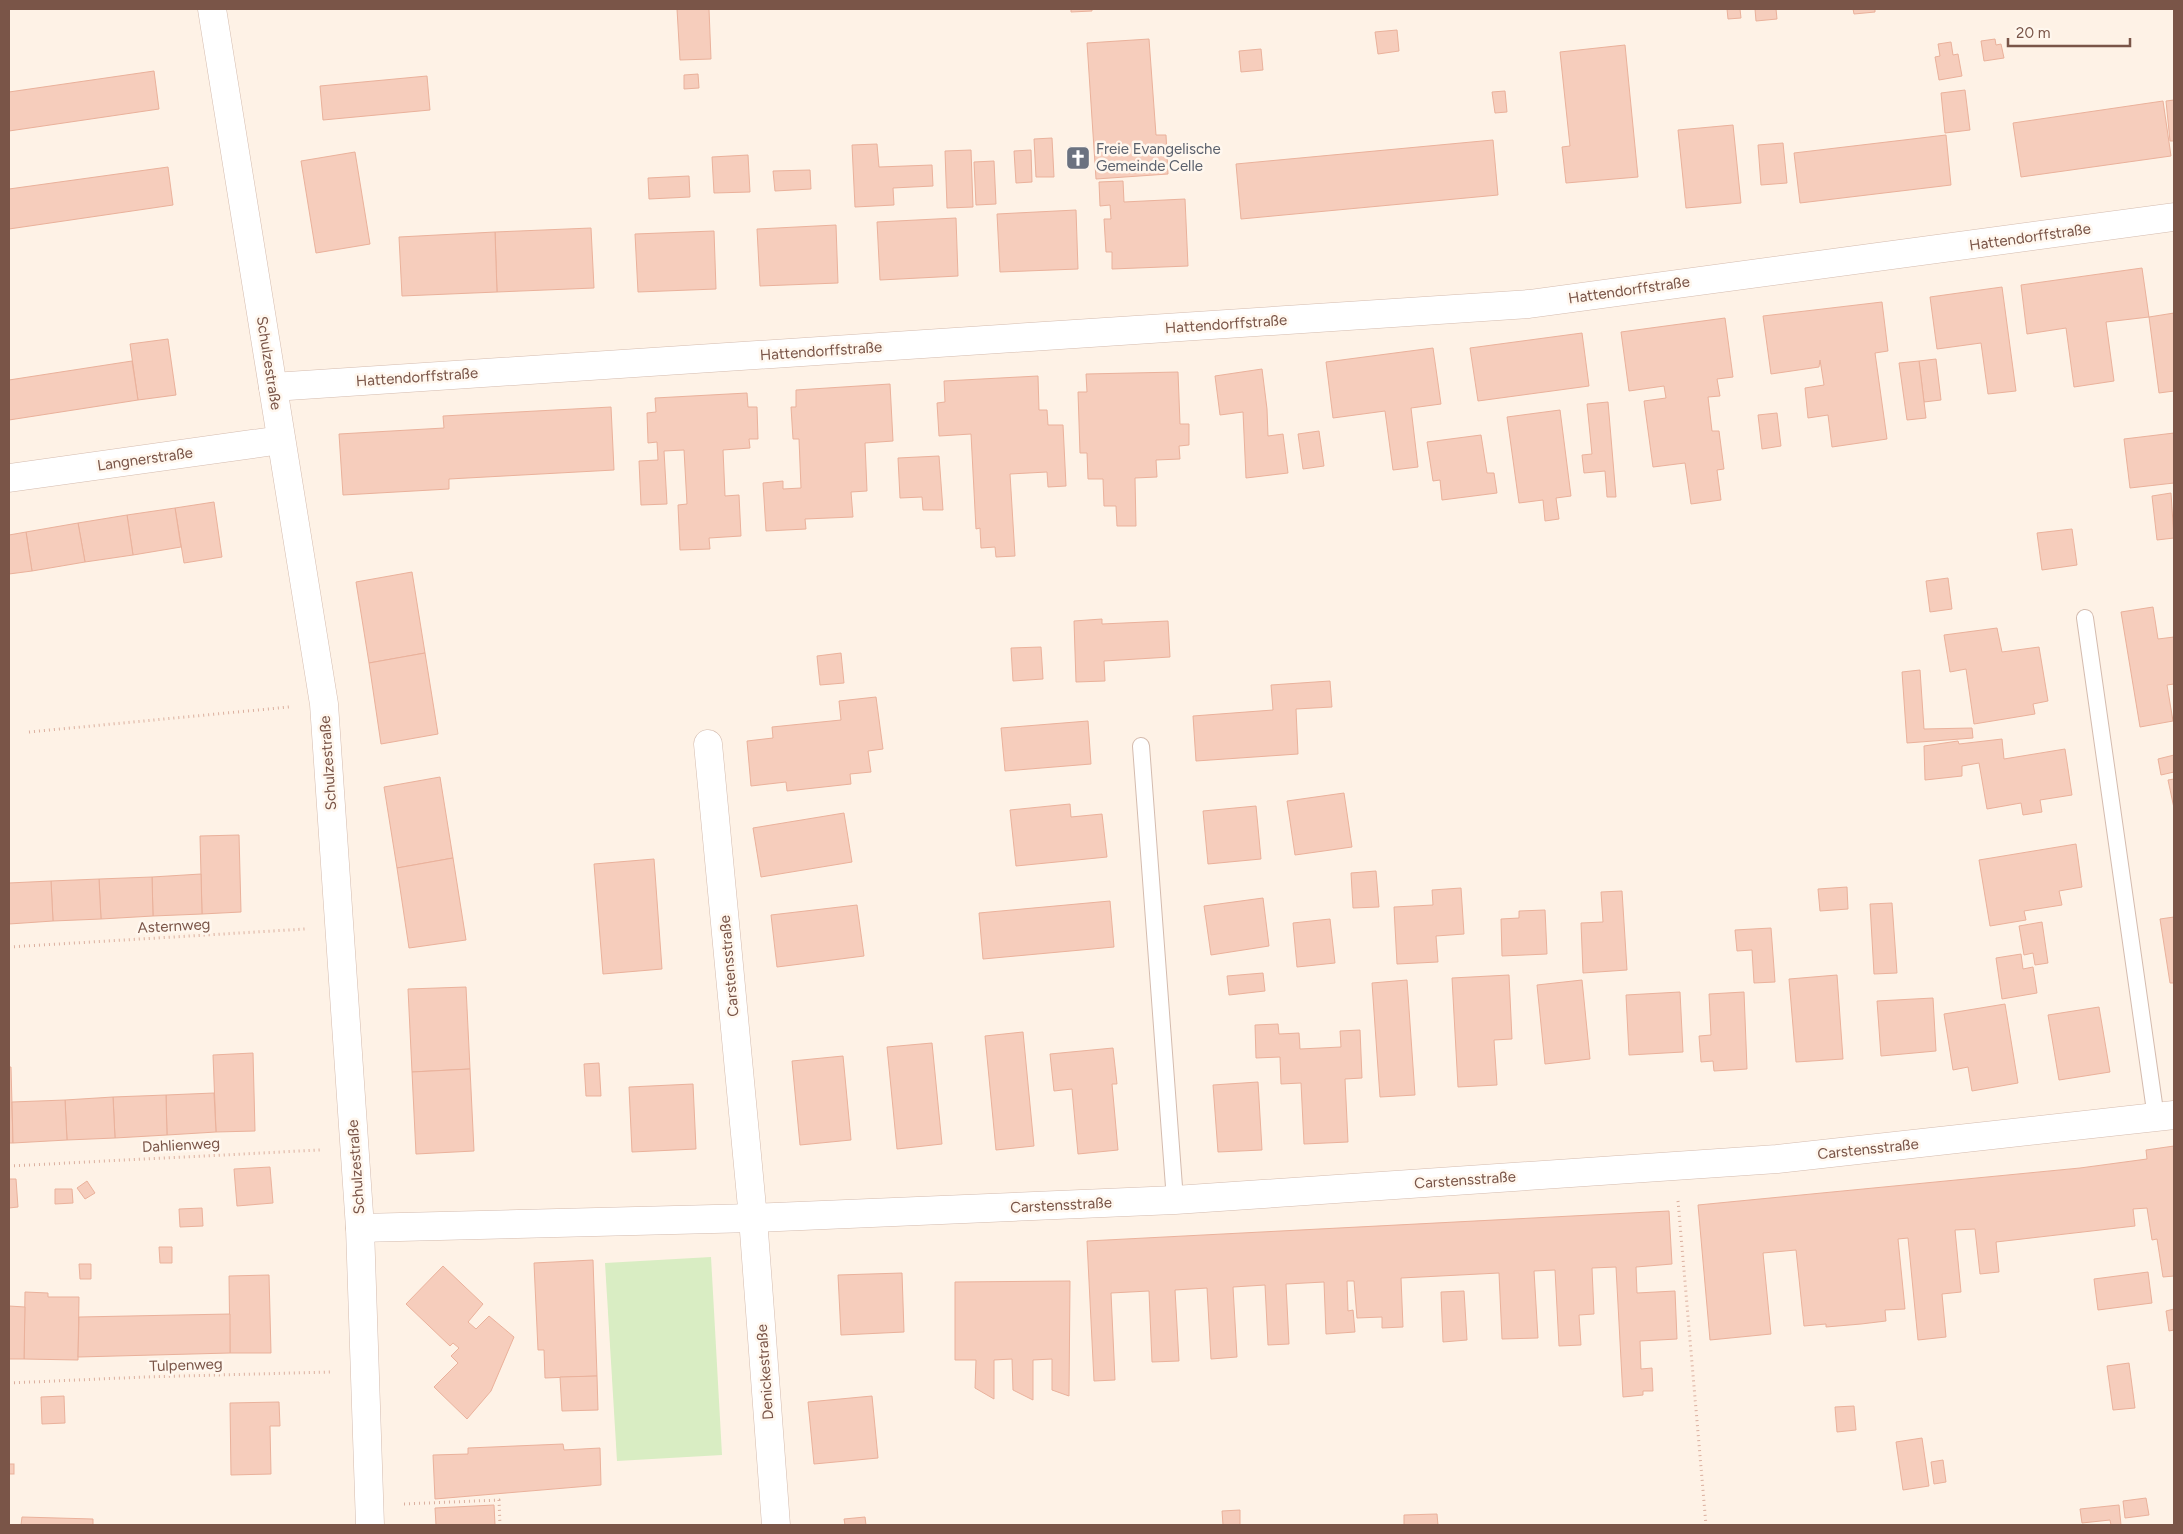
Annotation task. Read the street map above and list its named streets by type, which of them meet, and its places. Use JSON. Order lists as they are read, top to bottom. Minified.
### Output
{"streets":{"street":["Hattendorffstraße","Schulzestraße","Langnerstraße","Carstensstraße","Denickestraße"],"path":["Asternweg","Dahlienweg","Tulpenweg"]},"crossings":[["Hattendorffstraße","Schulzestraße"],["Schulzestraße","Langnerstraße"],["Schulzestraße","Asternweg"],["Schulzestraße","Carstensstraße"],["Schulzestraße","Dahlienweg"],["Schulzestraße","Tulpenweg"],["Carstensstraße","Denickestraße"]],"places":{"church":["Freie Evangelische Gemeinde Celle"]},"scale_bar":"20 m"}
